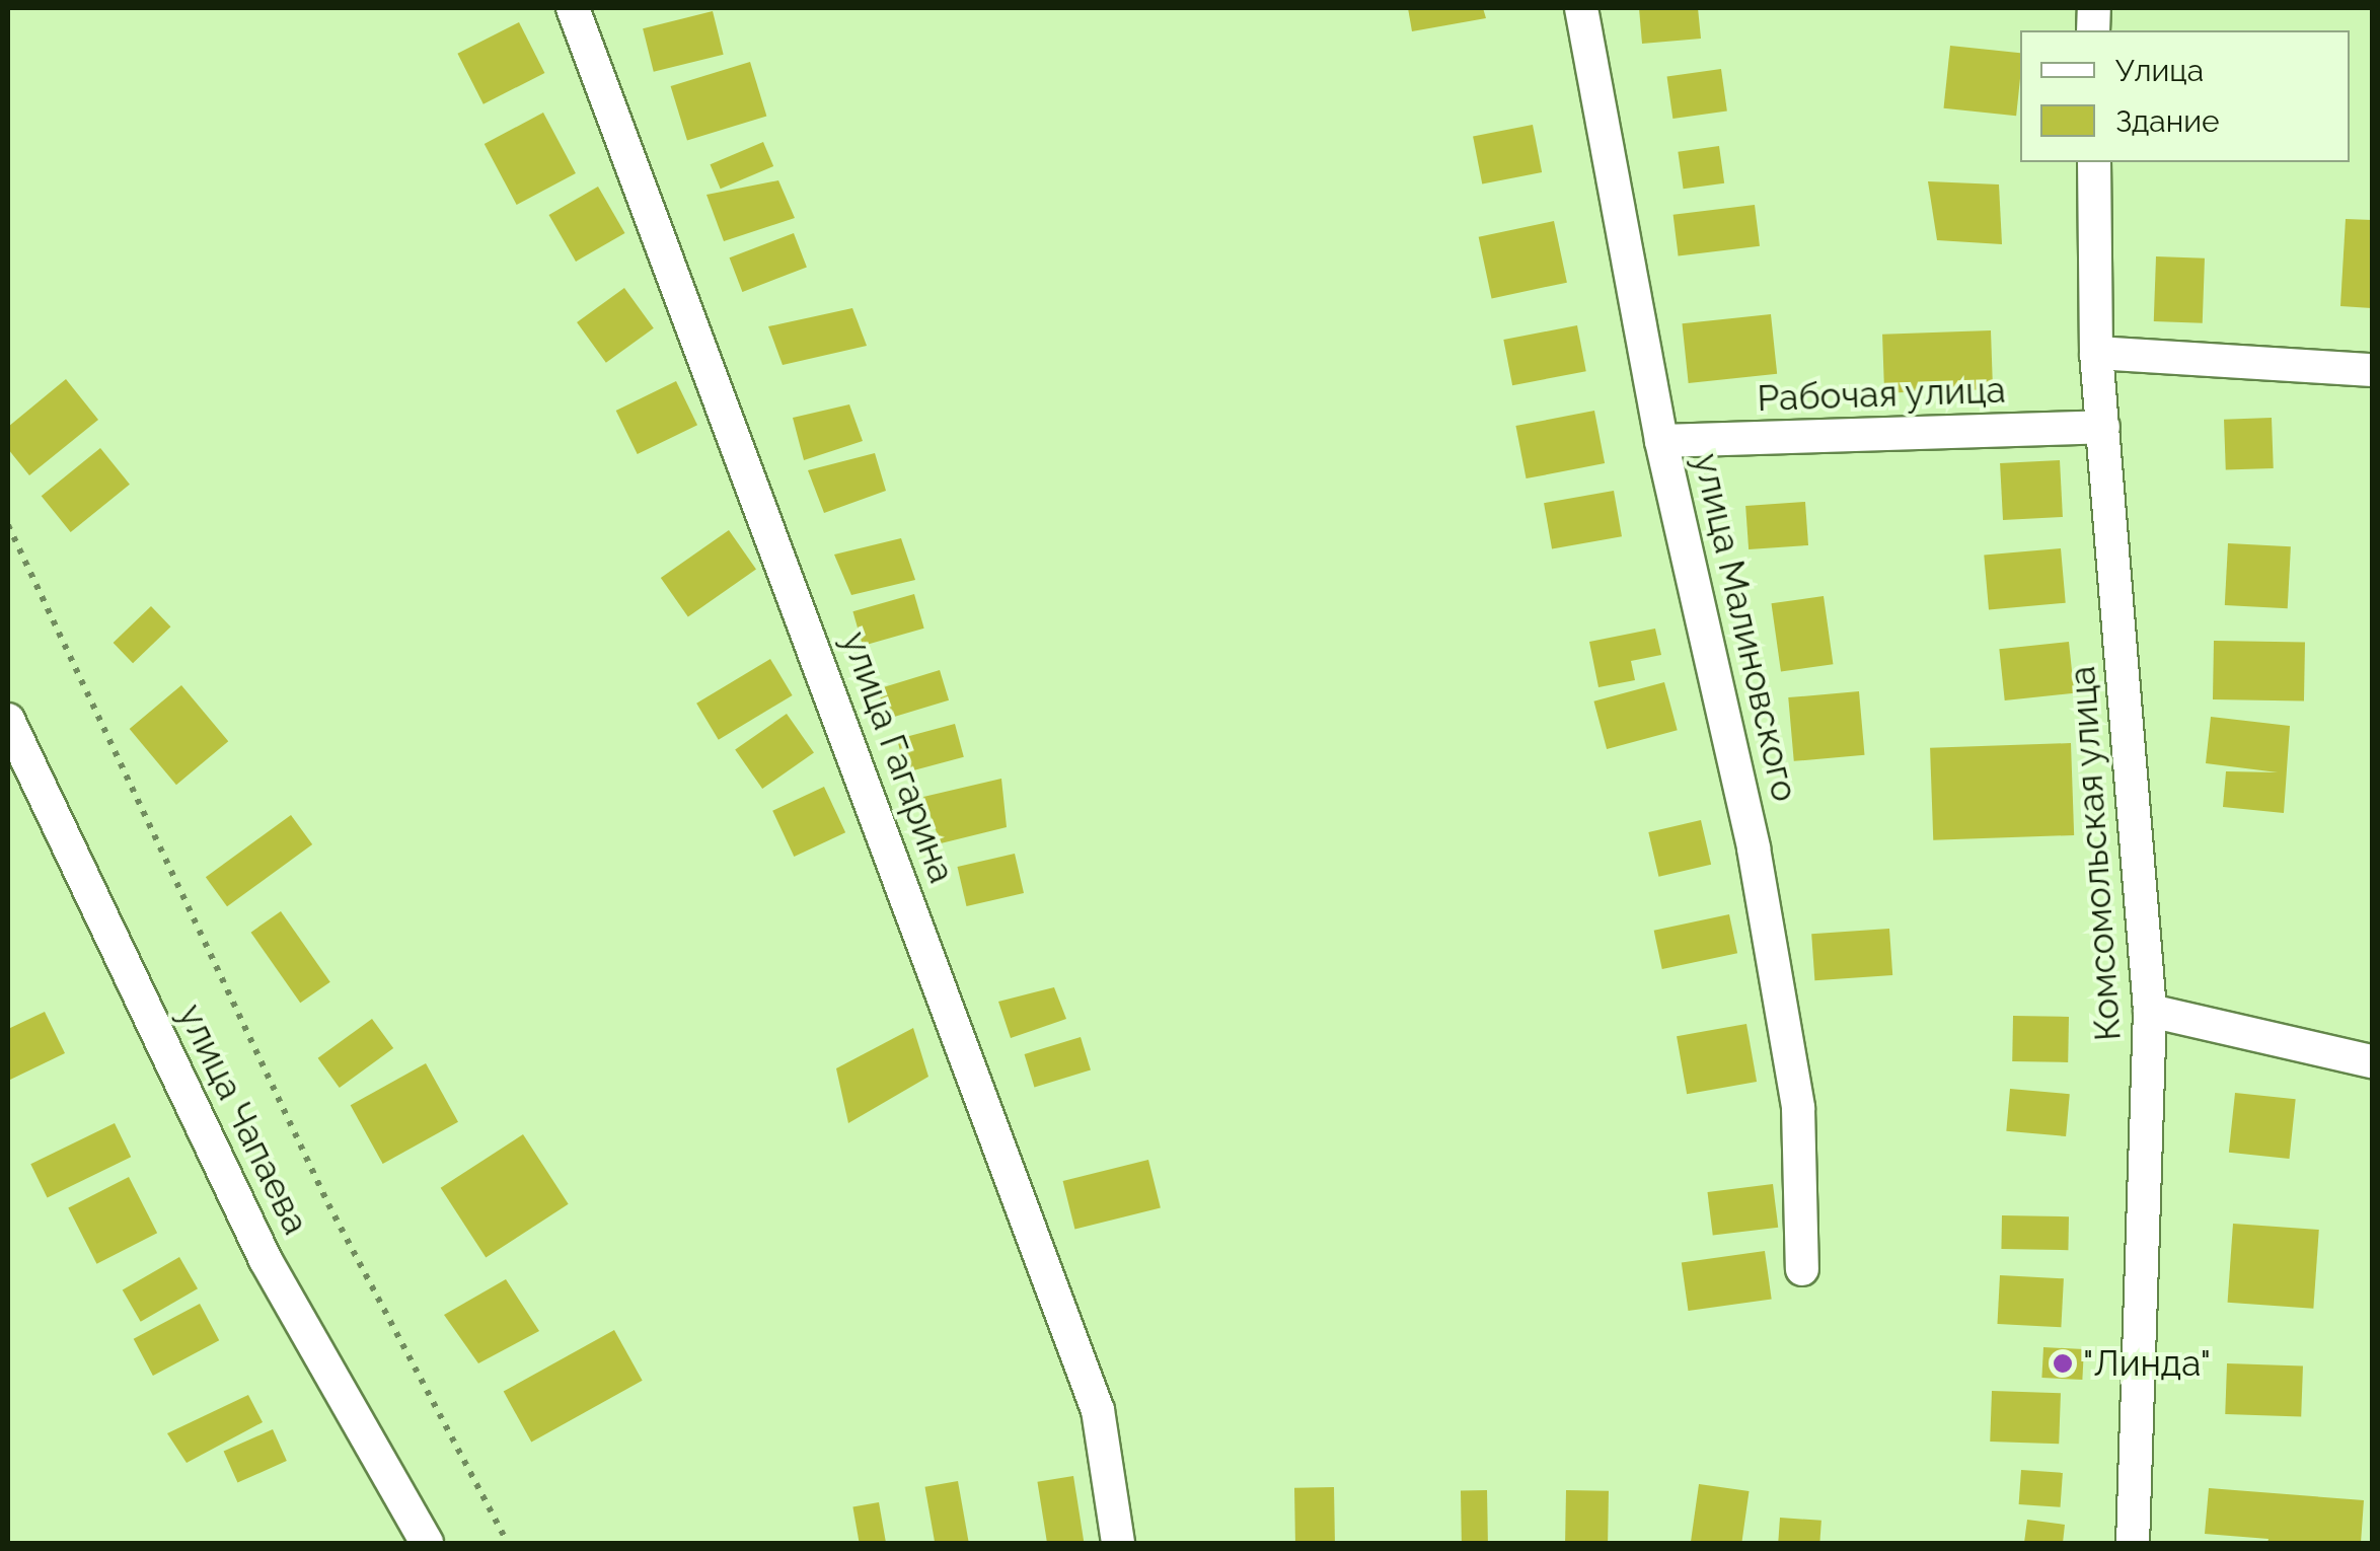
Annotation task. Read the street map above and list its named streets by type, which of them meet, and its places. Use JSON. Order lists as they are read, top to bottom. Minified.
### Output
{"streets":{"street":["Рабочая улица","улица Малиновского","улица Гагарина","Комсомольская улица","улица Чапаева"]},"crossings":[["Рабочая улица","улица Малиновского"],["Рабочая улица","Комсомольская улица"]],"places":["\"Линда\""],"legend":["Улица","Здание"]}
